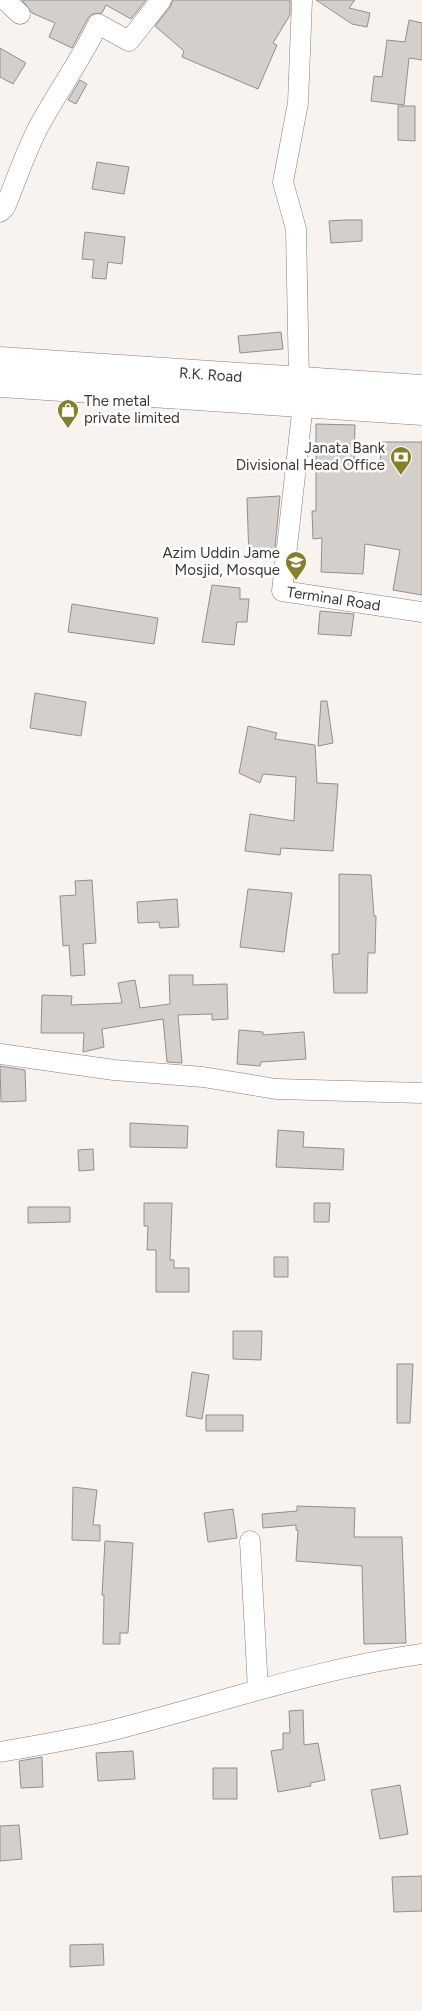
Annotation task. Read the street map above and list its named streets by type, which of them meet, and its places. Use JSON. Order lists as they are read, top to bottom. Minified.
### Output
{"streets":{"highway":["R.K. Road"],"street":["Terminal Road"]},"crossings":[["R.K. Road","Terminal Road"]],"places":{"shop":["The metal private limited"],"bank":["Janata Bank Divisional Head Office"],"school or university":["Azim Uddin Jame Mosjid, Mosque"]}}
